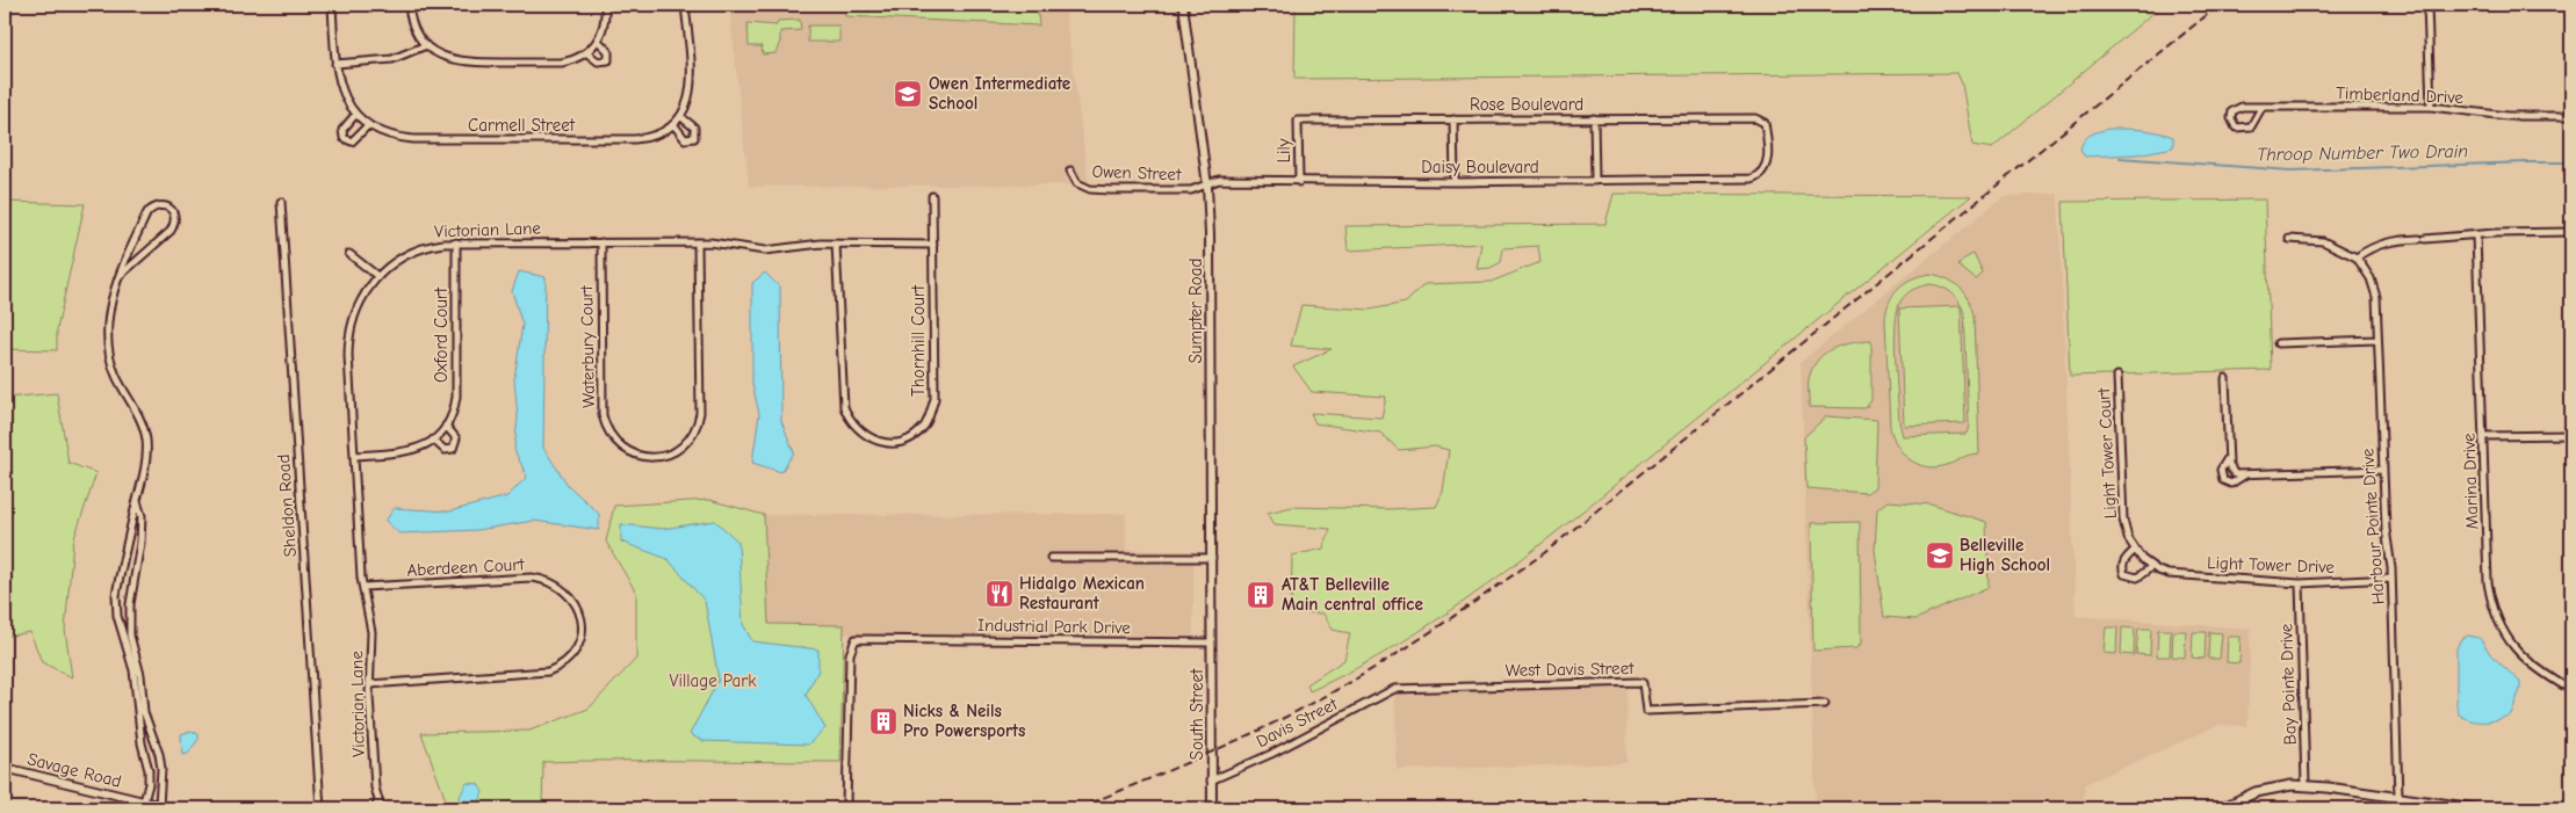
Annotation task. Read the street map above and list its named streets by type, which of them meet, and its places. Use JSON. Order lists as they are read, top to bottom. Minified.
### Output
{"streets":{"street":["Timberland Drive","Rose Boulevard","Carmell Street","Lily","Daisy Boulevard","Owen Street","Victorian Lane","Sumpter Road","Oxford Court","Thornhill Court","Waterbury Court","Light Tower Court","Marina Drive","Sheldon Road","Harbour Pointe Drive","Light Tower Drive","Aberdeen Court","Industrial Park Drive","West Davis Street","Bay Pointe Drive","South Street","Davis Street","Savage Road"]},"crossings":[["Rose Boulevard","Lily"],["Rose Boulevard","Daisy Boulevard"],["Lily","Daisy Boulevard"],["Daisy Boulevard","Owen Street"],["Daisy Boulevard","Sumpter Road"],["Owen Street","Sumpter Road"],["Victorian Lane","Oxford Court"],["Victorian Lane","Thornhill Court"],["Victorian Lane","Waterbury Court"],["Victorian Lane","Aberdeen Court"],["Sumpter Road","South Street"],["Light Tower Court","Light Tower Drive"],["Harbour Pointe Drive","Light Tower Drive"],["Light Tower Drive","Bay Pointe Drive"],["Industrial Park Drive","South Street"],["West Davis Street","Davis Street"],["South Street","Davis Street"]],"water":["Throop Number Two Drain"],"parks":["Village Park"],"places":{"school or university":["Owen Intermediate School","Belleville High School"],"restaurant":["Hidalgo Mexican Restaurant"],"building":["AT&T Belleville Main central office","Nicks & Neils Pro Powersports"]}}
